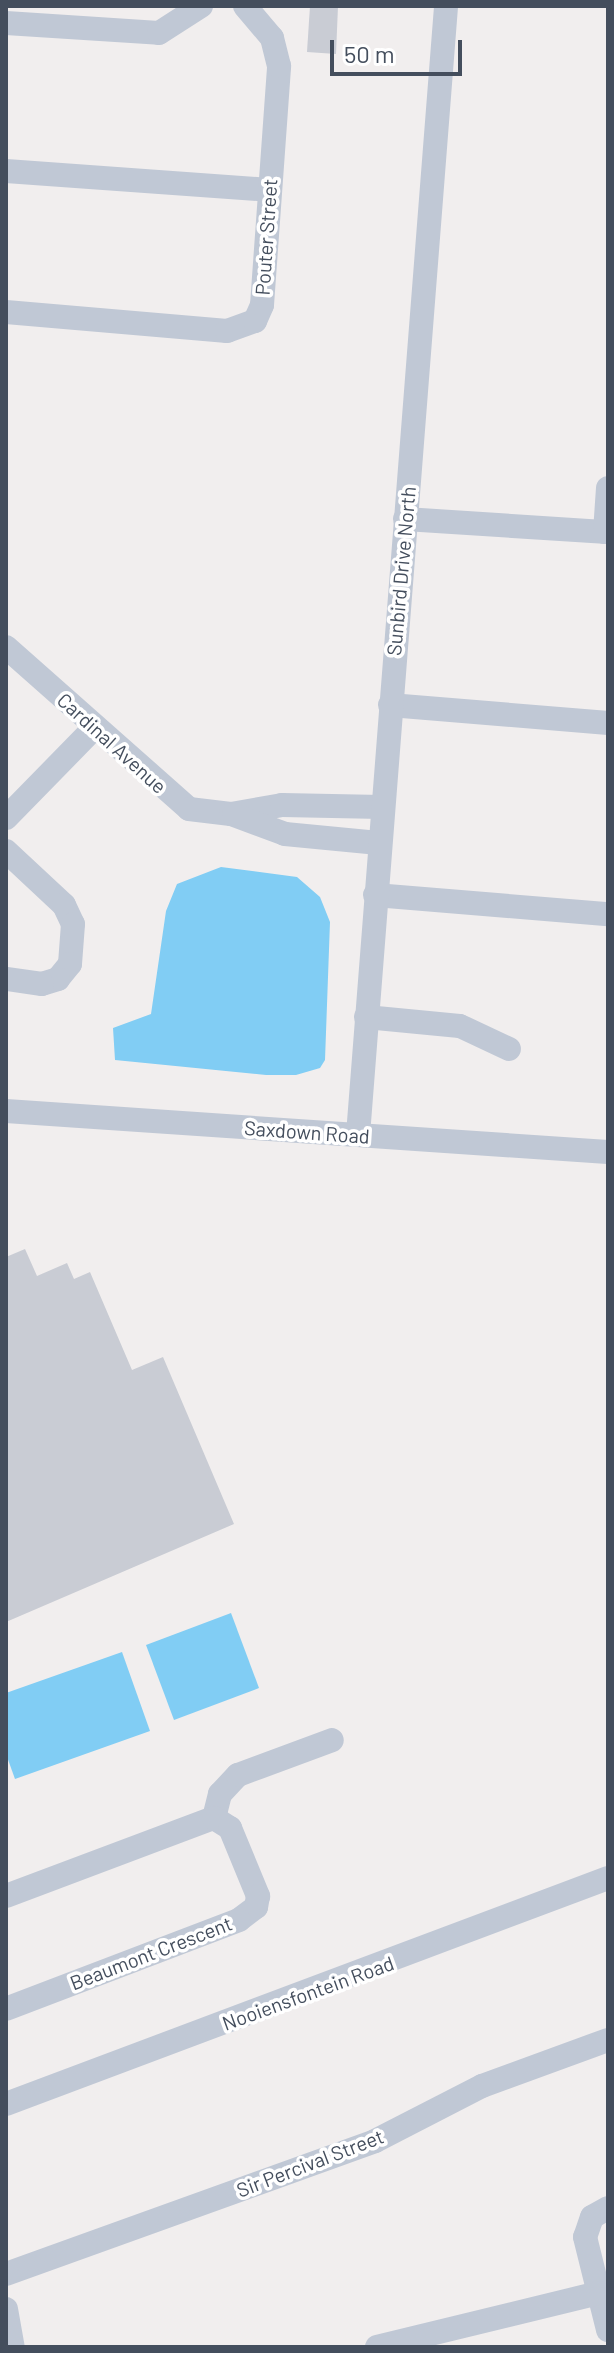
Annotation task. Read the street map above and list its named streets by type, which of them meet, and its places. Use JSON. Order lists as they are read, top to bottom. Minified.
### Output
{"streets":{"street":["Pouter Street","Sunbird Drive North","Cardinal Avenue","Saxdown Road","Beaumont Crescent","Nooiensfontein Road","Sir Percival Street"]},"crossings":[["Sunbird Drive North","Cardinal Avenue"],["Sunbird Drive North","Saxdown Road"]],"scale_bar":"50 m"}
